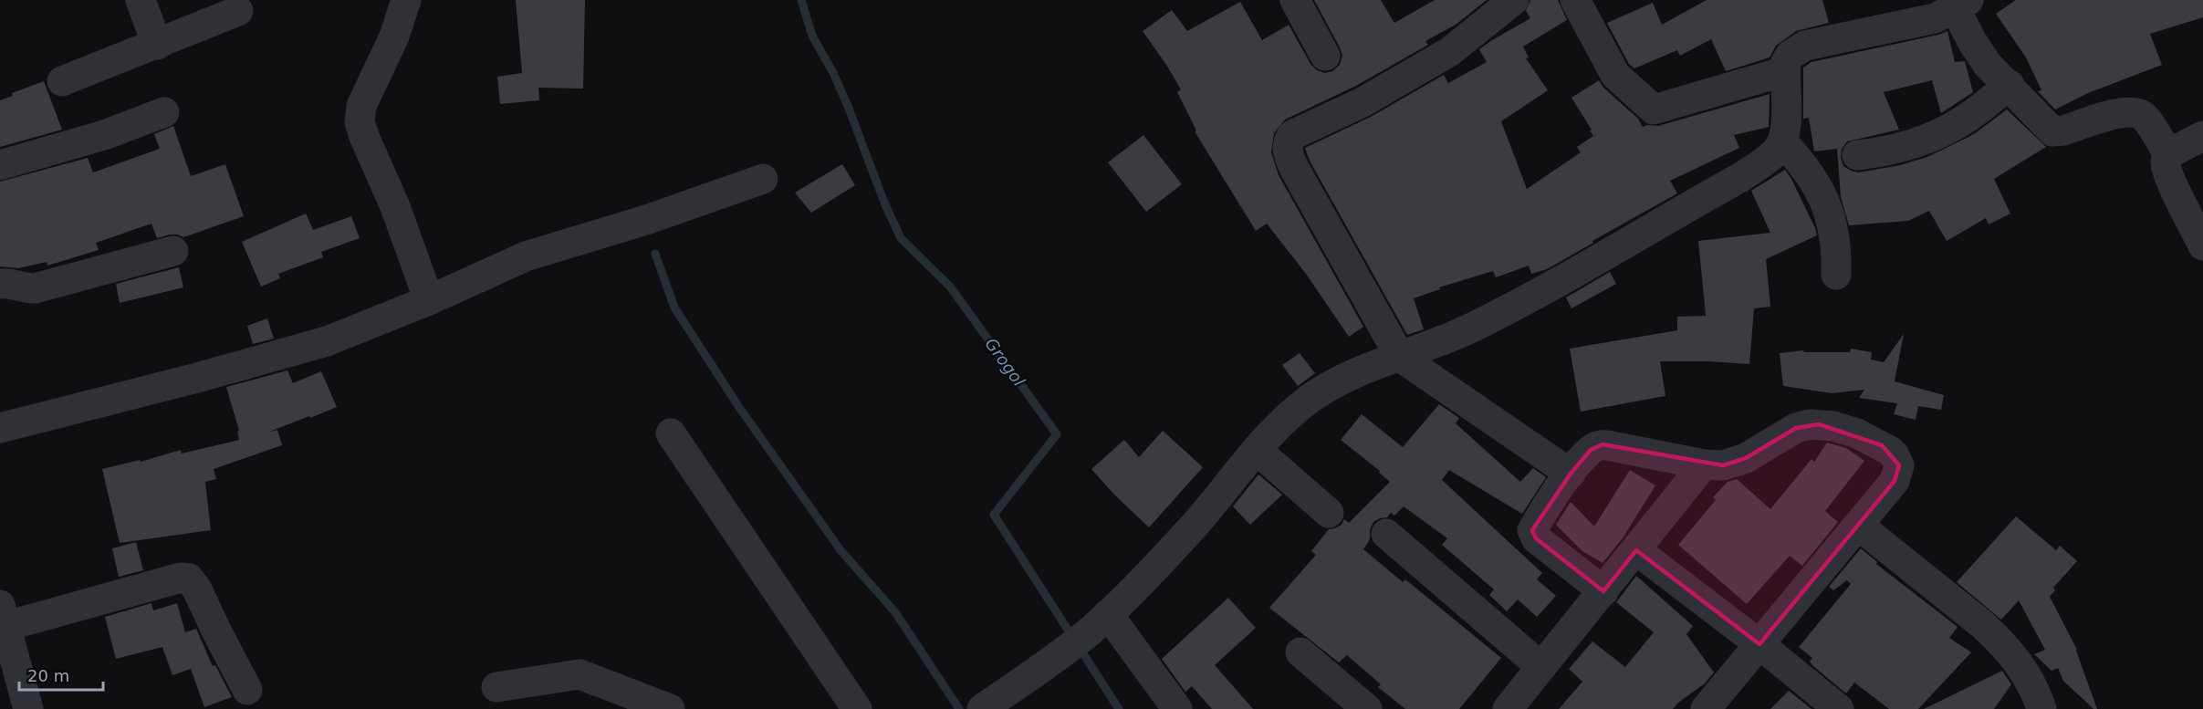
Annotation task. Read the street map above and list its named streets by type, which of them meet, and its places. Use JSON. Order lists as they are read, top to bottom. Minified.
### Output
{"water":["Grogol"],"scale_bar":"20 m"}
